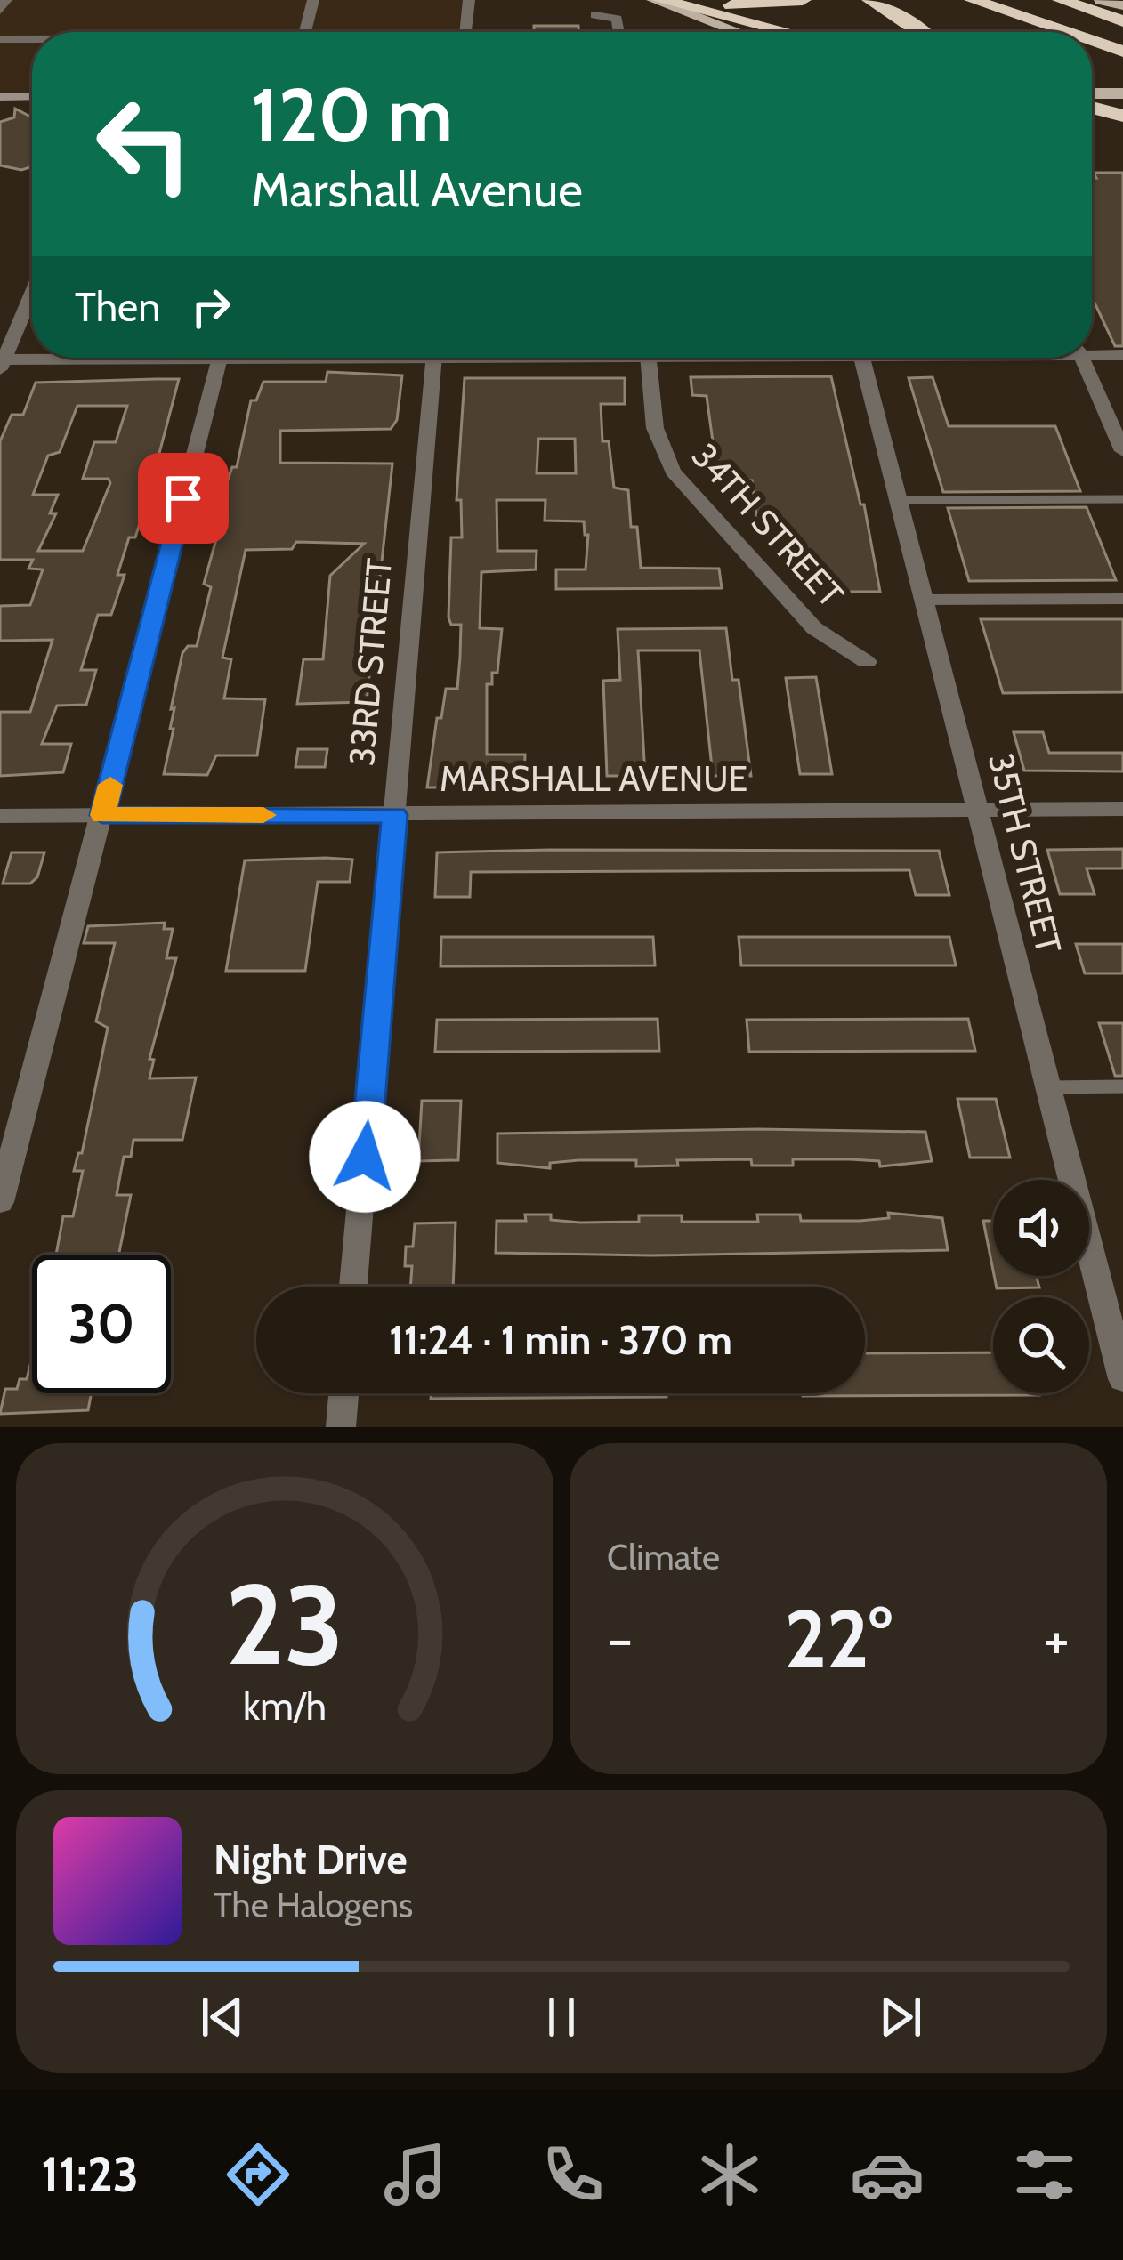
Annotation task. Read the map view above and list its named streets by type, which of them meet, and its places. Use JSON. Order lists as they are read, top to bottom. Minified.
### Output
{"streets":{"street":["34TH STREET","33RD STREET","MARSHALL AVENUE","35TH STREET"]},"crossings":[["33RD STREET","MARSHALL AVENUE"],["MARSHALL AVENUE","35TH STREET"]],"page":{"turn":["120 m","Marshall Avenue"],"then":"Then","limit":"30","trip":"11:24 · 1 min · 370 m","tile":"Climate","heat":["−","22°","+"],"song":["Night Drive","The Halogens"],"tabs":"11:23","gauge":["23","km/h"]}}
